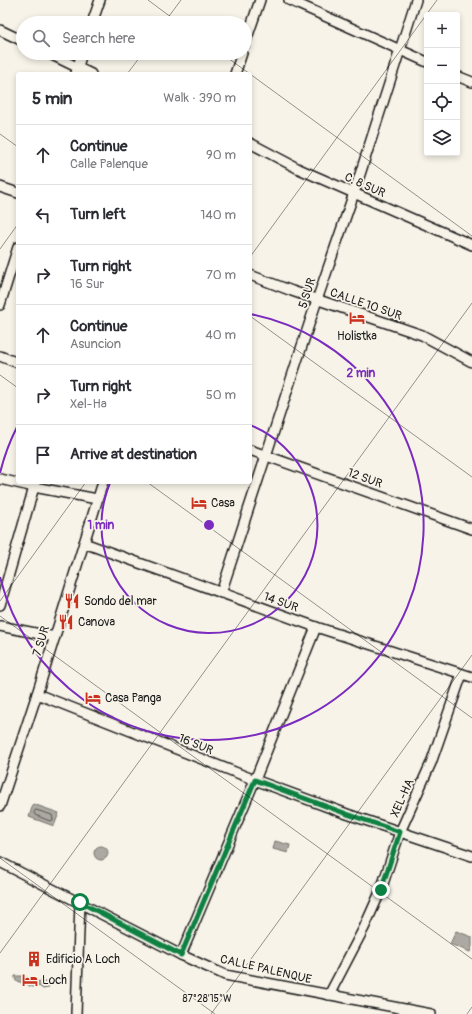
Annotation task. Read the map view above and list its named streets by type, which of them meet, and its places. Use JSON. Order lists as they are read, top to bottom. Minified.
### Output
{"streets":{"street":["C. 8 SUR","5 SUR","CALLE 10 SUR","12 SUR","14 SUR","7 SUR","16 SUR","XEL-HA","CALLE PALENQUE"]},"crossings":[["C. 8 SUR","5 SUR"],["5 SUR","CALLE 10 SUR"],["5 SUR","12 SUR"],["5 SUR","14 SUR"],["14 SUR","7 SUR"],["14 SUR","XEL-HA"],["7 SUR","16 SUR"],["16 SUR","XEL-HA"],["XEL-HA","CALLE PALENQUE"]],"places":{"hotel":["Holistka","Casa","Casa Panga","Loch"],"restaurant":["Sondo del mar","Canova"],"building":["Edificio A Loch"]},"page":{"map_buttons":["+","−"],"search":"Search here","heading":["5 min","Walk · 390 m"],"list":[["Continue","Calle Palenque","90 m"],["Turn left","140 m"],["Turn right","16 Sur","70 m"],["Continue","Asuncion","40 m"],["Turn right","Xel-Ha","50 m"],"Arrive at destination"]},"coordinates":["87°28'15\"W"],"rings":["2 min","1 min"]}
